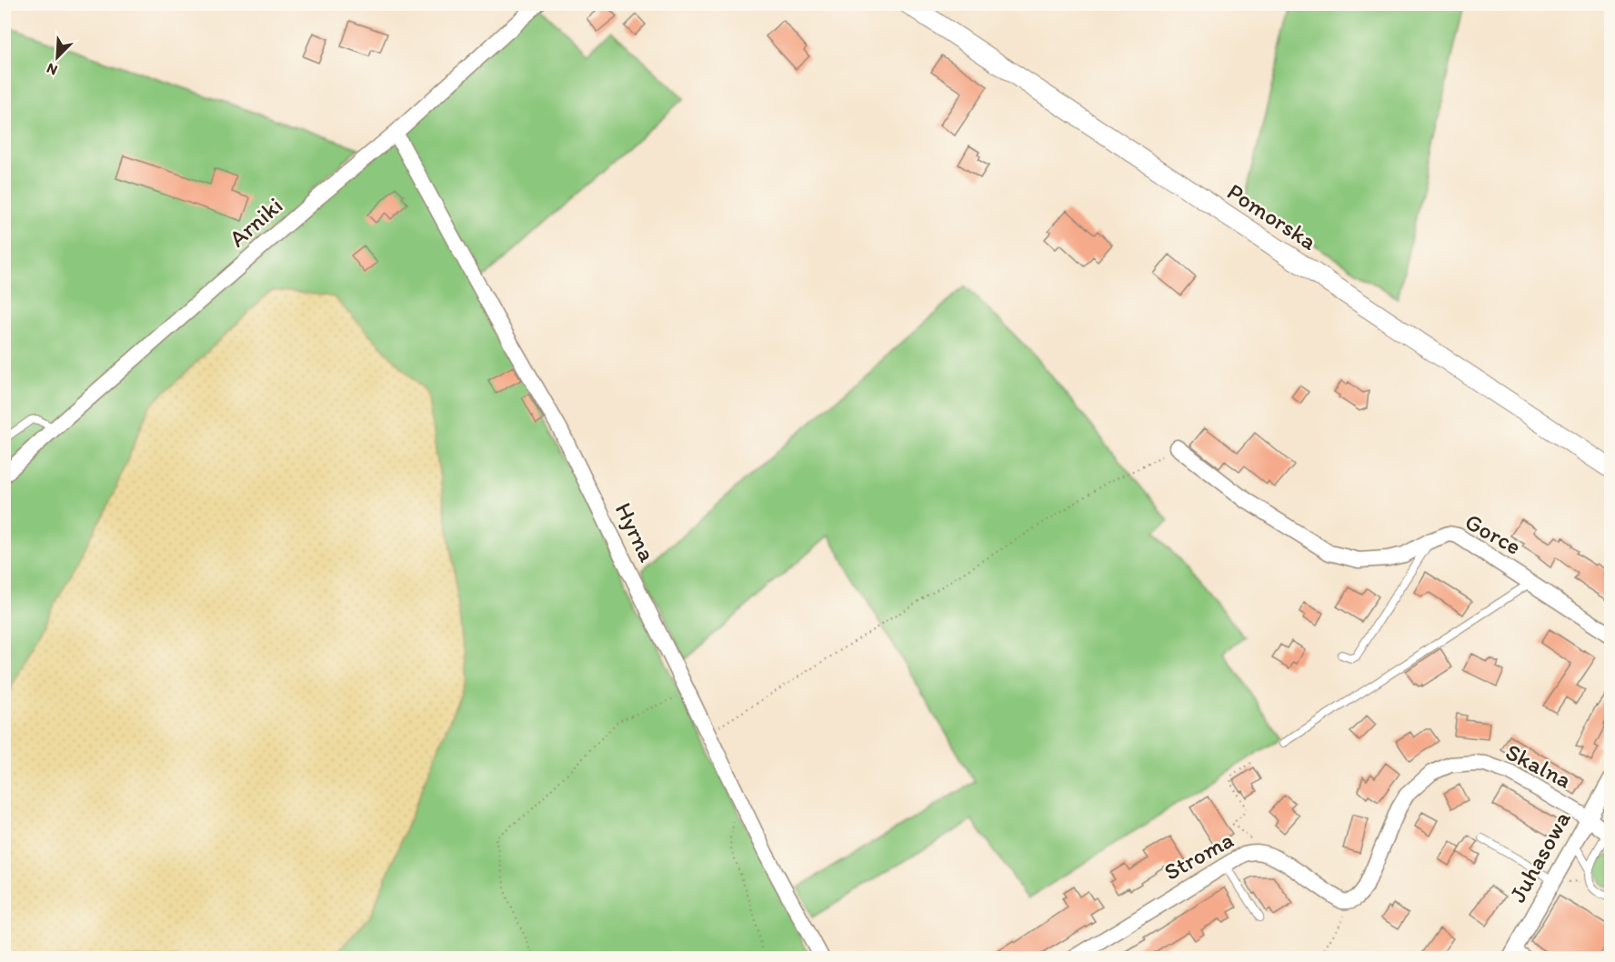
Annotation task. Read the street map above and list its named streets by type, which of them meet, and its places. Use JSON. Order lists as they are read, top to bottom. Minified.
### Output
{"streets":{"street":["Pomorska","Arniki","Hyrna","Gorce","Skalna","Stroma","Juhasowa"]},"crossings":[["Arniki","Hyrna"],["Skalna","Stroma"],["Skalna","Juhasowa"]],"north":"bottom left"}
